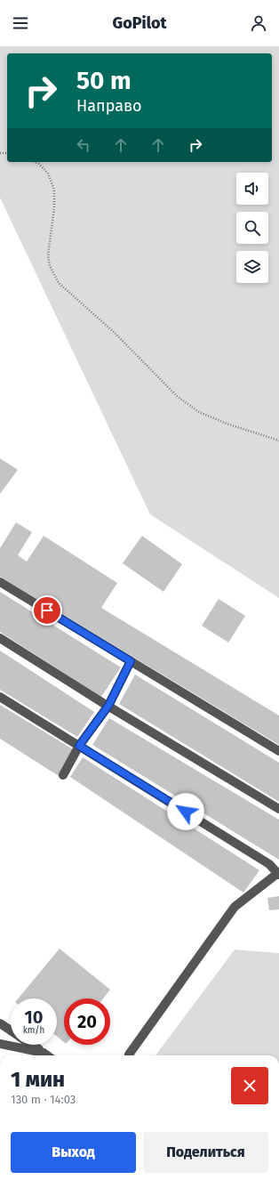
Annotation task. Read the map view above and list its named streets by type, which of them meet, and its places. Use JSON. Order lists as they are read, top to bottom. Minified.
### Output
{"page":{"header":"GoPilot","turn":["50 m","Направо"],"speed":"10 km/h","limit":"20","heading":["1 мин","130 m · 14:03"],"buttons":["Выход","Поделиться"]}}
